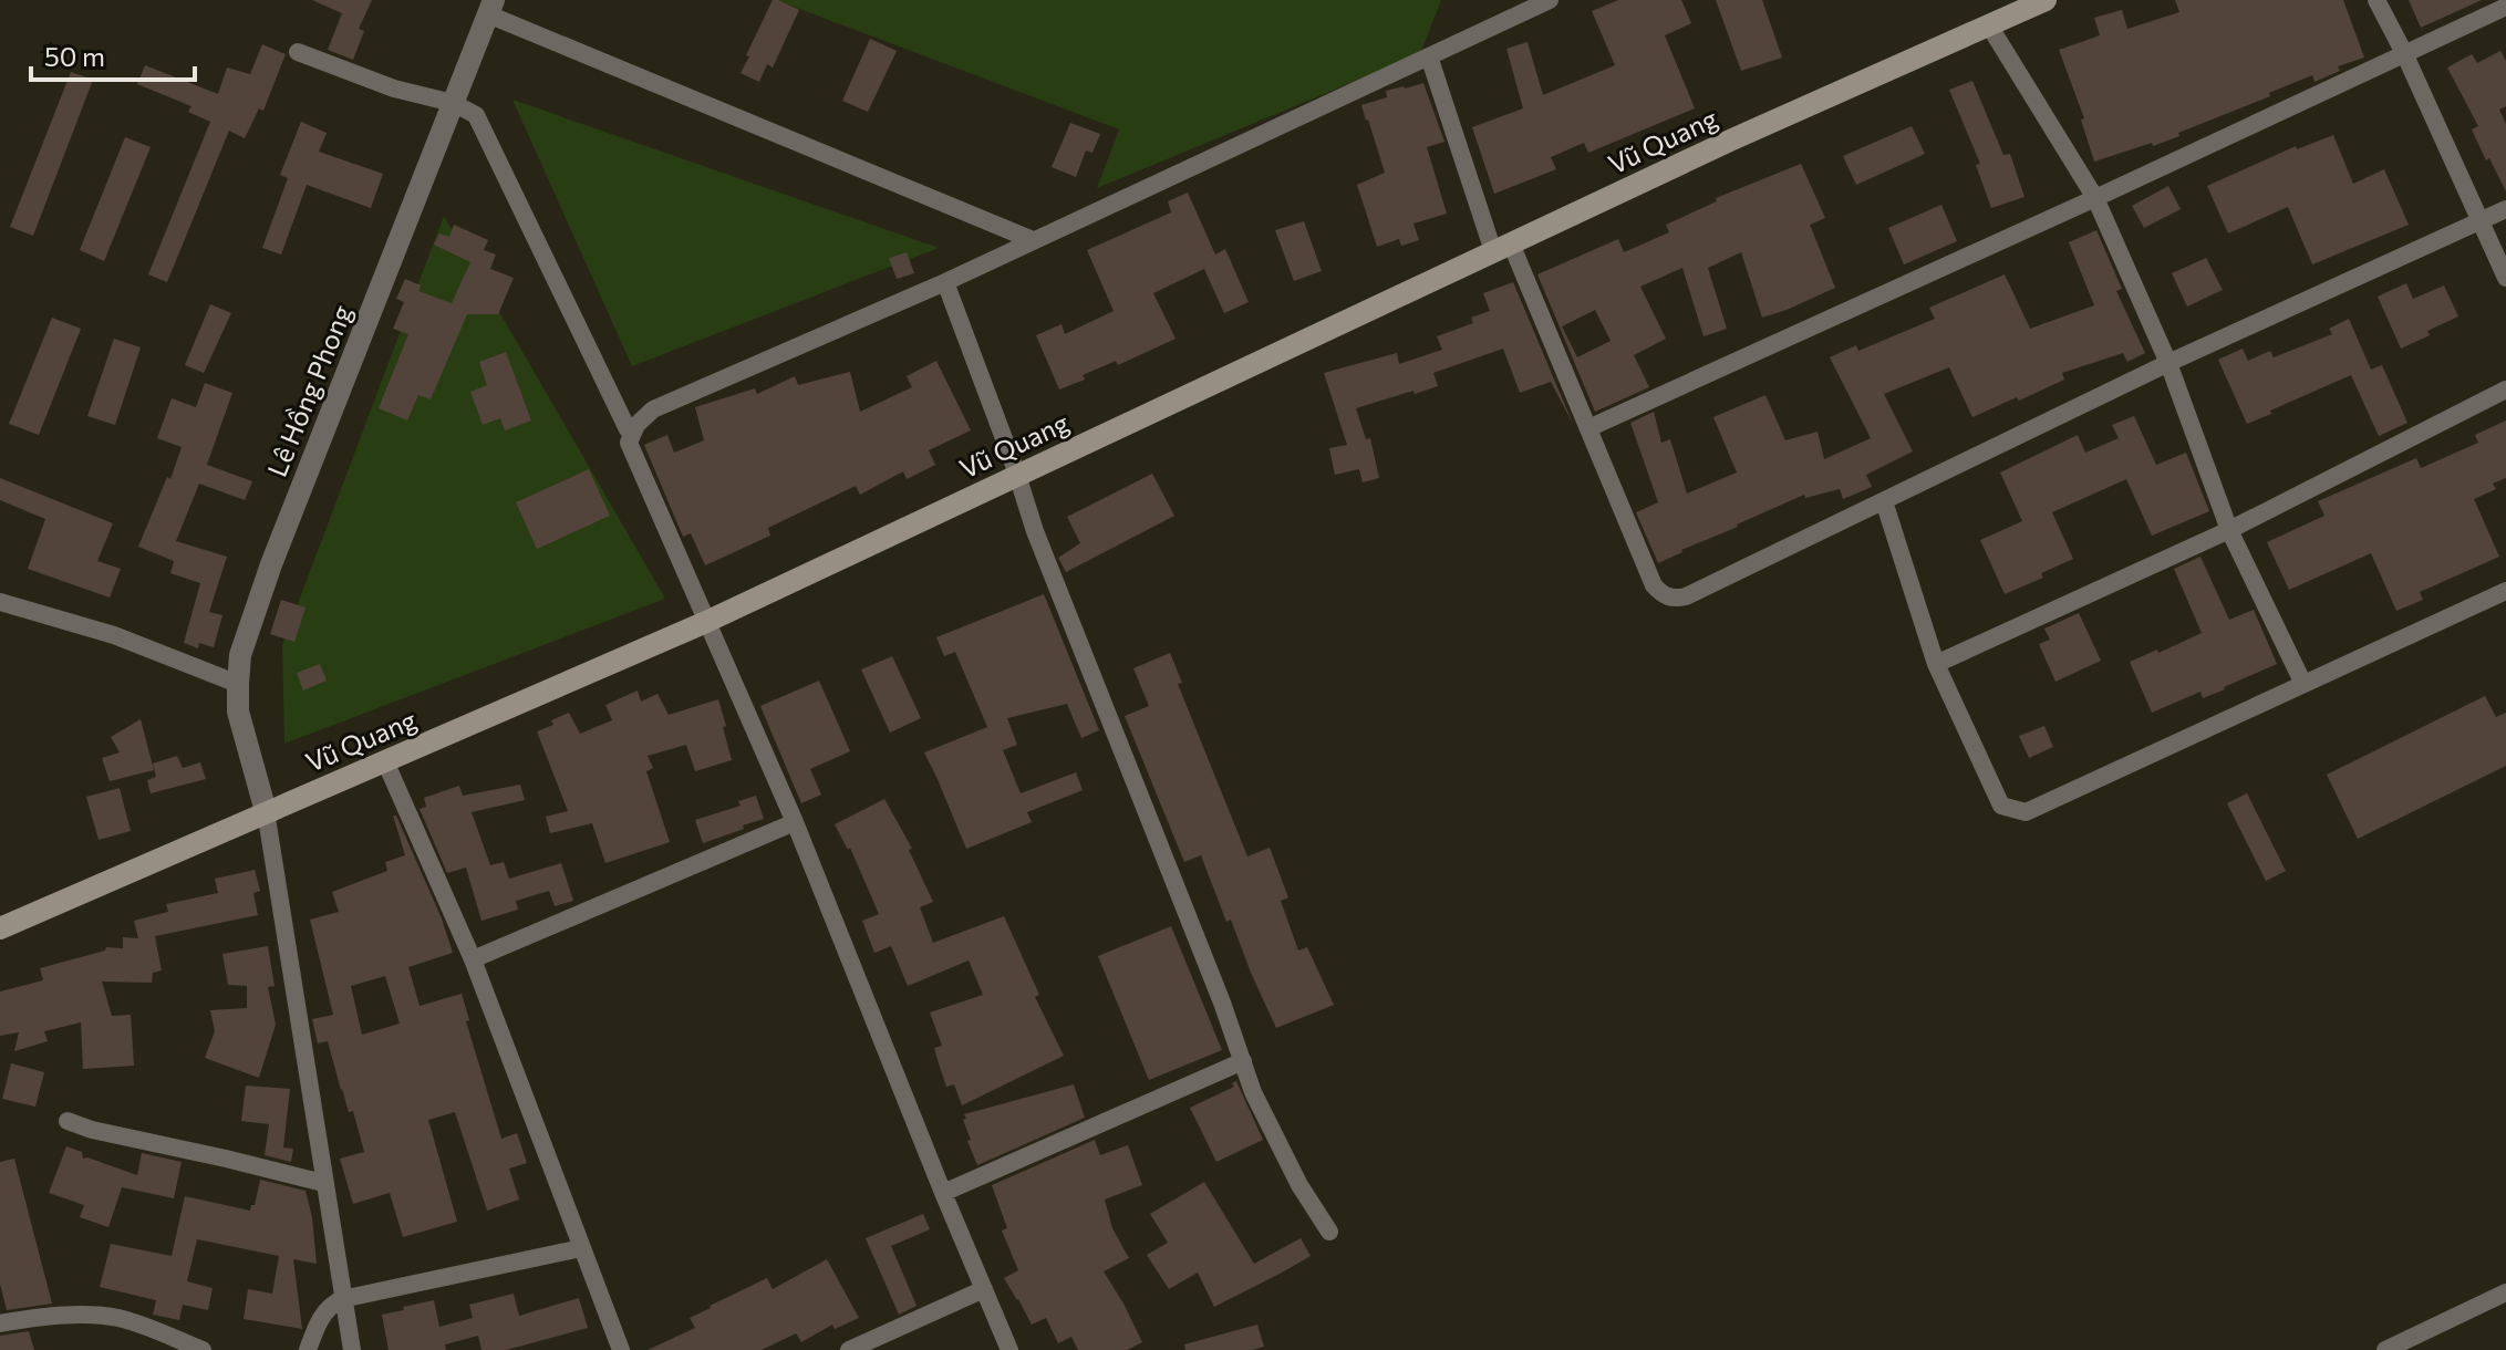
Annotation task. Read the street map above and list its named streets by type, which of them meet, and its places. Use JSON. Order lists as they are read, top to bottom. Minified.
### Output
{"streets":{"main road":["Vũ Quang"],"street":["Lê Hồng Phong"]},"crossings":[["Vũ Quang","Lê Hồng Phong"]],"scale_bar":"50 m"}
